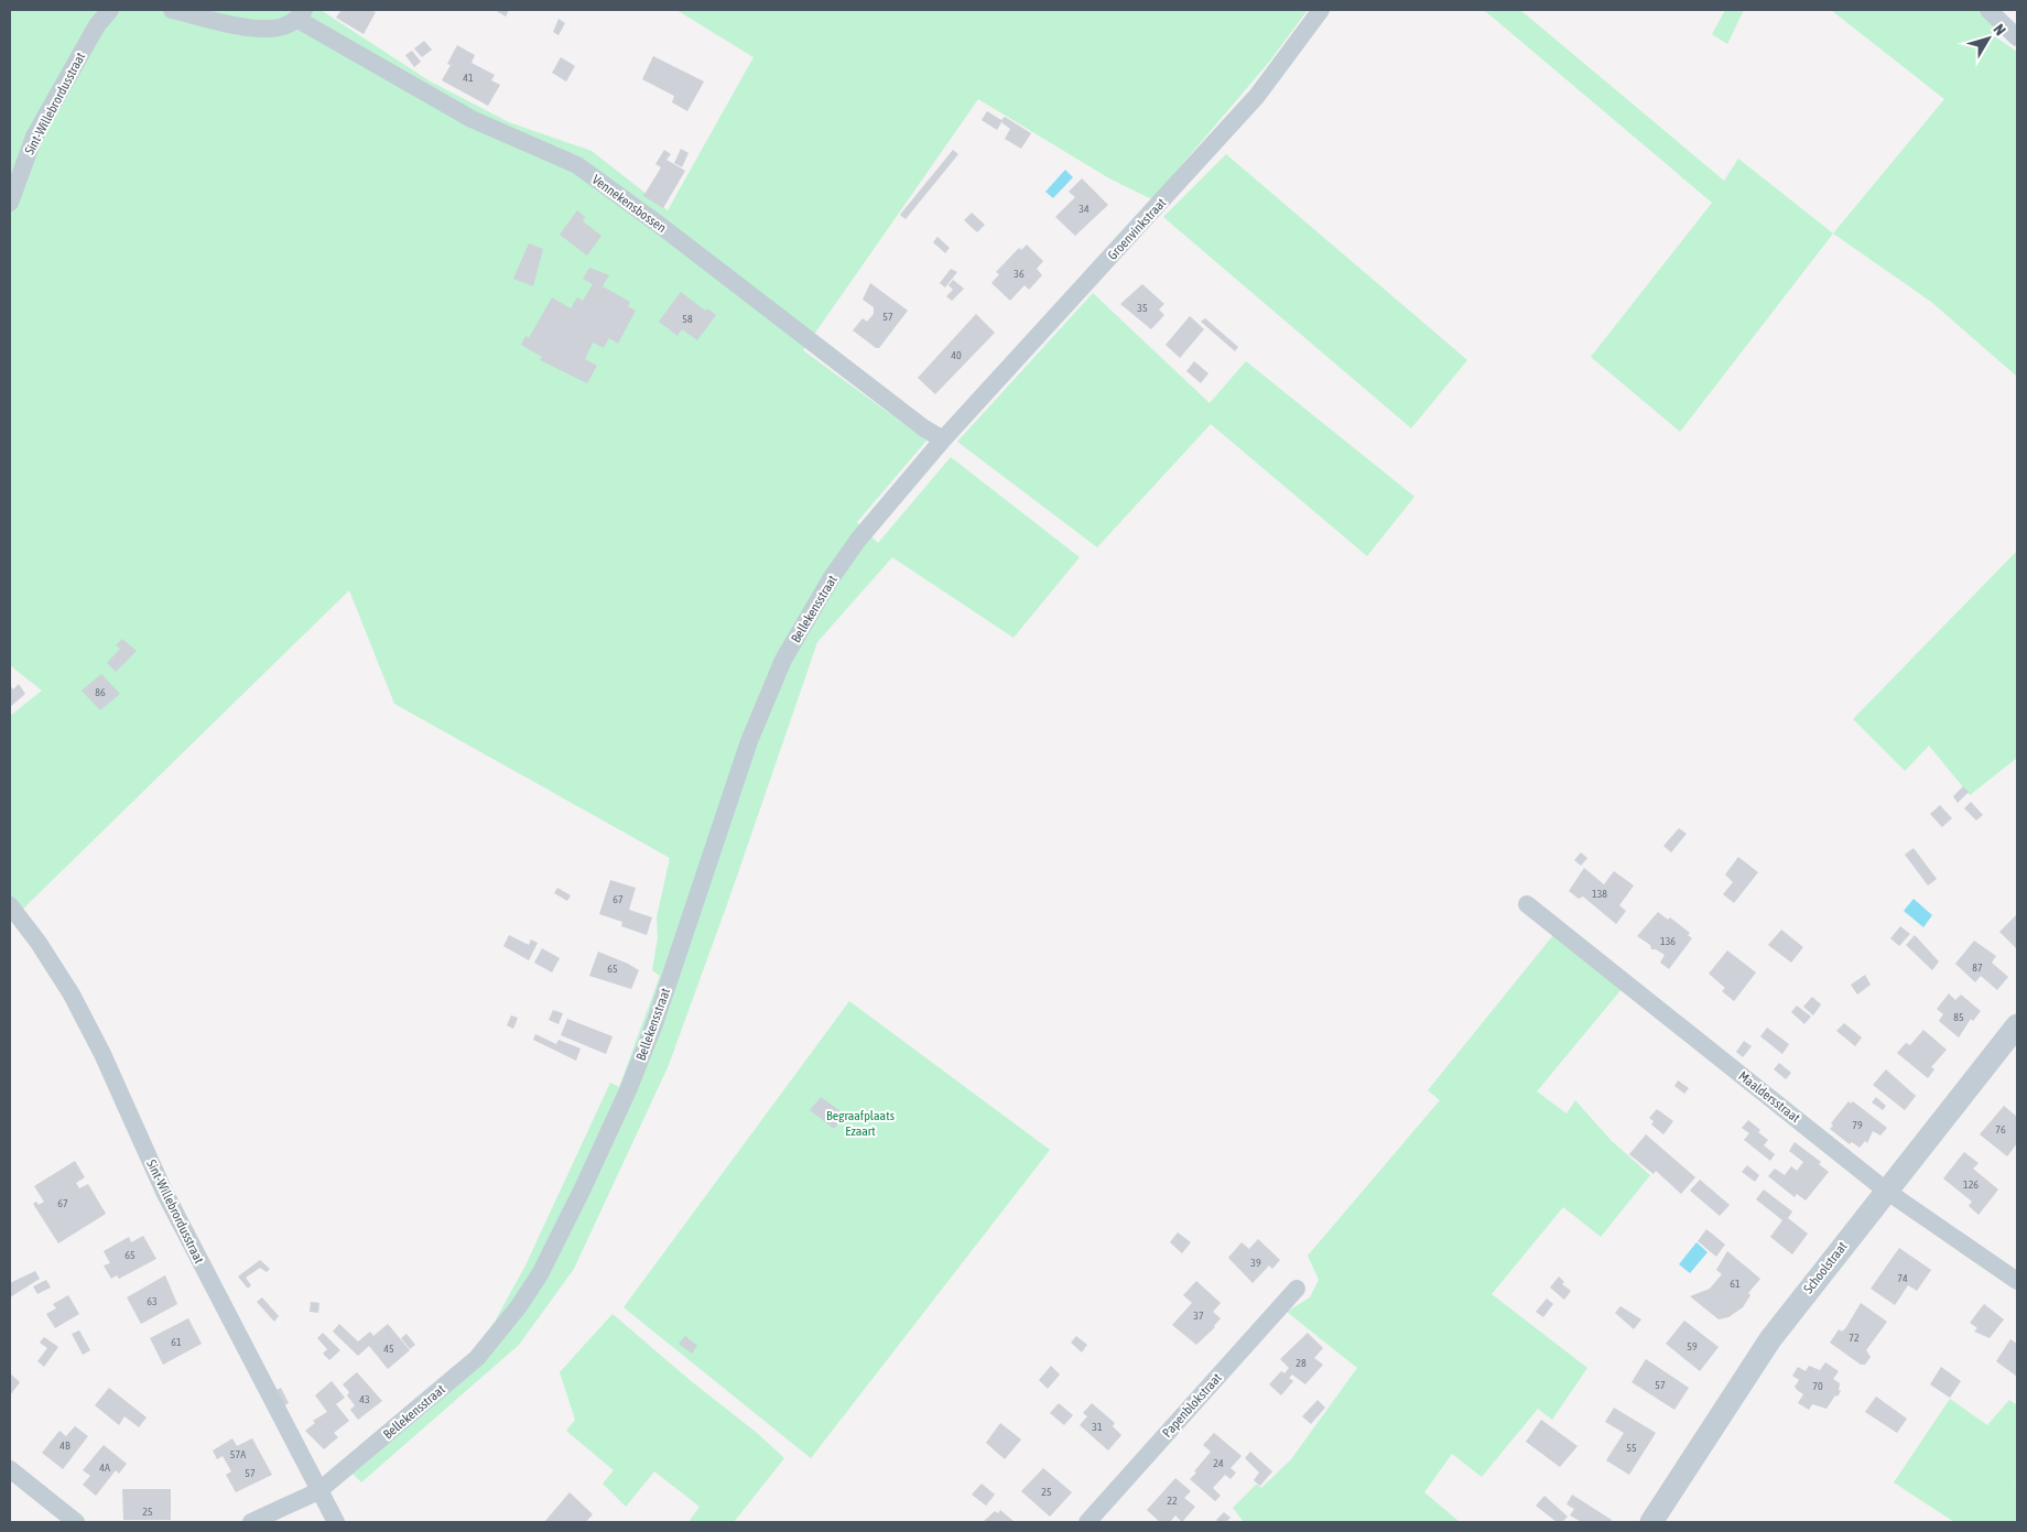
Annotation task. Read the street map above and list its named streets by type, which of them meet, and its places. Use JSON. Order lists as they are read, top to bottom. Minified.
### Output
{"streets":{"street":["Sint-Willebrordusstraat","Vennekensbossen","Groenvinkstraat","Bellekensstraat","Maaldersstraat","Schoolstraat","Papenblokstraat"]},"crossings":[["Sint-Willebrordusstraat","Bellekensstraat"],["Vennekensbossen","Groenvinkstraat"],["Vennekensbossen","Bellekensstraat"],["Groenvinkstraat","Bellekensstraat"],["Maaldersstraat","Schoolstraat"]],"parks":["Begraafplaats Ezaart"],"house_numbers":["41","34","36","35","57","58","40","86","138","67","136","87","65","85","79","76","126","67","65","39","74","61","63","37","72","61","59","45","28","57","70","43","31","4B","55","57A","24","4A","57","25","22","25"],"north":"top right"}
